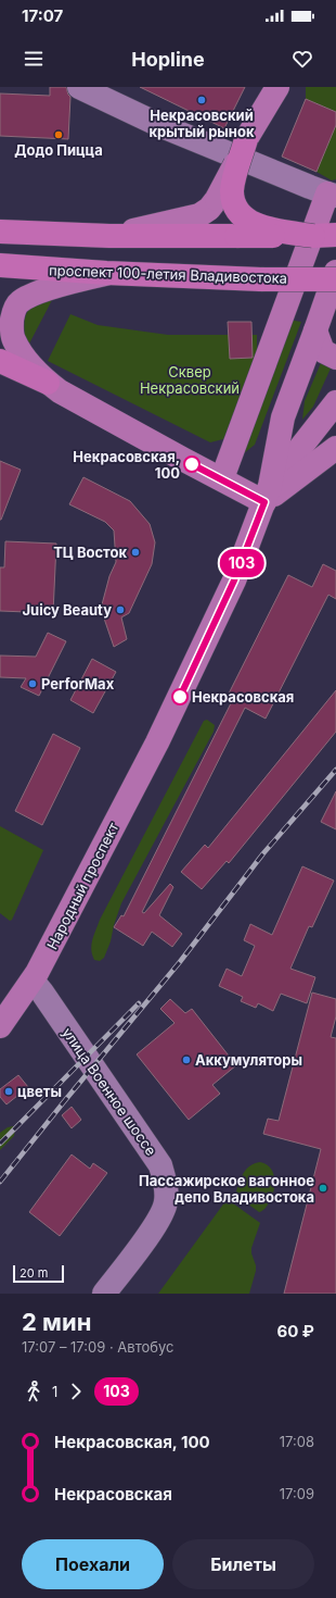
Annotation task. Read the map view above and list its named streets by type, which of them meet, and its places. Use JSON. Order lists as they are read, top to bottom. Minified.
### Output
{"streets":{"highway":["проспект 100-летия Владивостока"],"main road":["Народный проспект","улица Военное шоссе"]},"crossings":[["Народный проспект","улица Военное шоссе"]],"parks":["Сквер Некрасовский"],"places":["Некрасовский крытый рынок","Додо Пицца","Некрасовская, 100","ТЦ Восток","Juicy Beauty","PerforMax","Некрасовская","Аккумуляторы","цветы","Пассажирское вагонное депо Владивостока"],"lines":["bus line 103"],"scale_bar":"20 m","page":{"status":"17:07","header":"Hopline","on_map":"103","scale":"20 m","heading":["2 мин","17:07 – 17:09 · Автобус","60 ₽"],"legs":["1","103"],"list":[{"name":"Некрасовская, 100","value":"17:08"},{"name":"Некрасовская","value":"17:09"}],"buttons":["Поехали","Билеты"]}}
